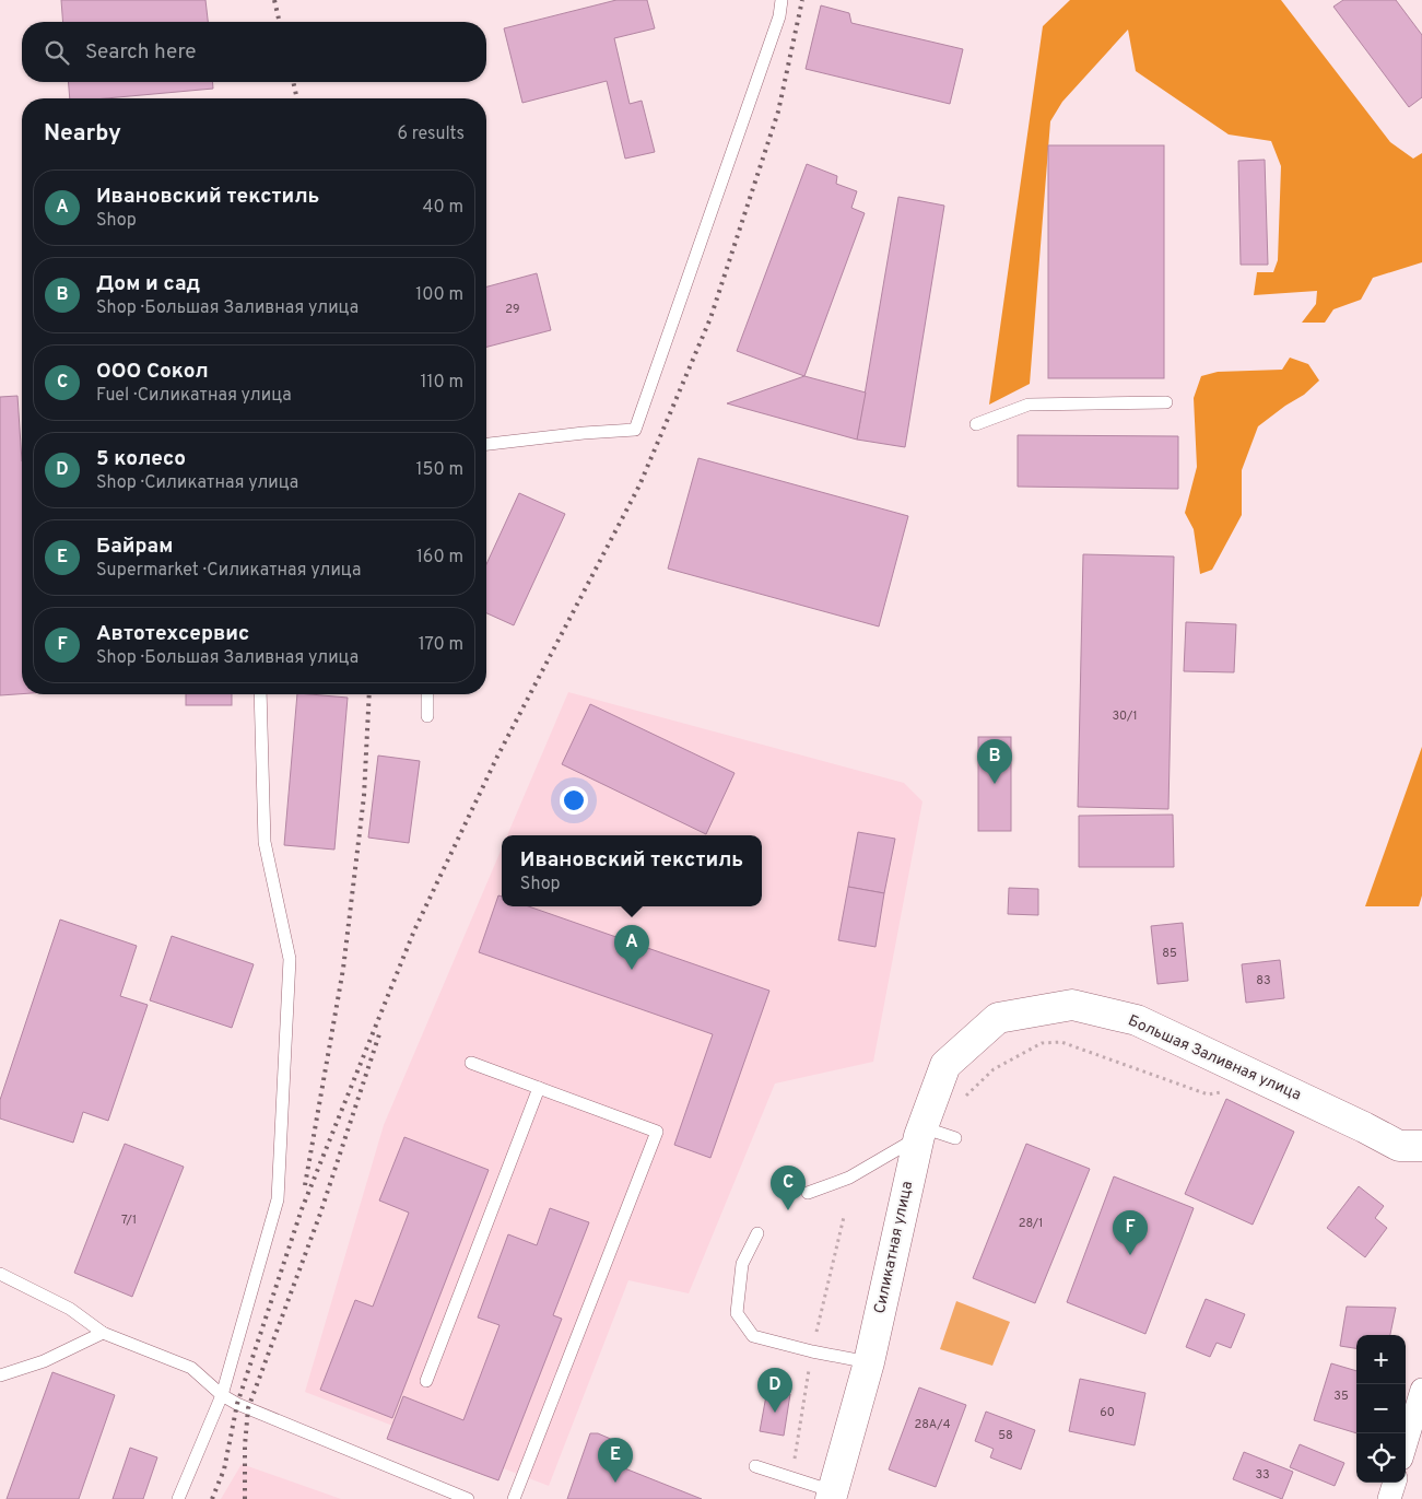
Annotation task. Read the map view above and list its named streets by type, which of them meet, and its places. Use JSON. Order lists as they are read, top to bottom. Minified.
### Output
{"streets":{"street":["Большая Заливная улица","Силикатная улица"]},"crossings":[["Большая Заливная улица","Силикатная улица"]],"house_numbers":["29","30/1","85","83","7/1","28/1","35","60","28А/4","58","33"],"page":{"search":"Search here","heading":["Nearby","6 results"],"list":[{"mark":"A","name":"Ивановский текстиль","note":"Shop","value":"40 m"},{"mark":"B","name":"Дом и сад","note":"Shop · Большая Заливная улица","value":"100 m"},{"mark":"C","name":"ООО Сокол","note":"Fuel · Силикатная улица","value":"110 m"},{"mark":"D","name":"5 колесо","note":"Shop · Силикатная улица","value":"150 m"},{"mark":"E","name":"Байрам","note":"Supermarket · Силикатная улица","value":"160 m"},{"mark":"F","name":"Автотехсервис","note":"Shop · Большая Заливная улица","value":"170 m"}],"pins":["B","A","C","F","D","E"],"popup":["Ивановский текстиль","Shop"],"map_buttons":["+","−"]}}
